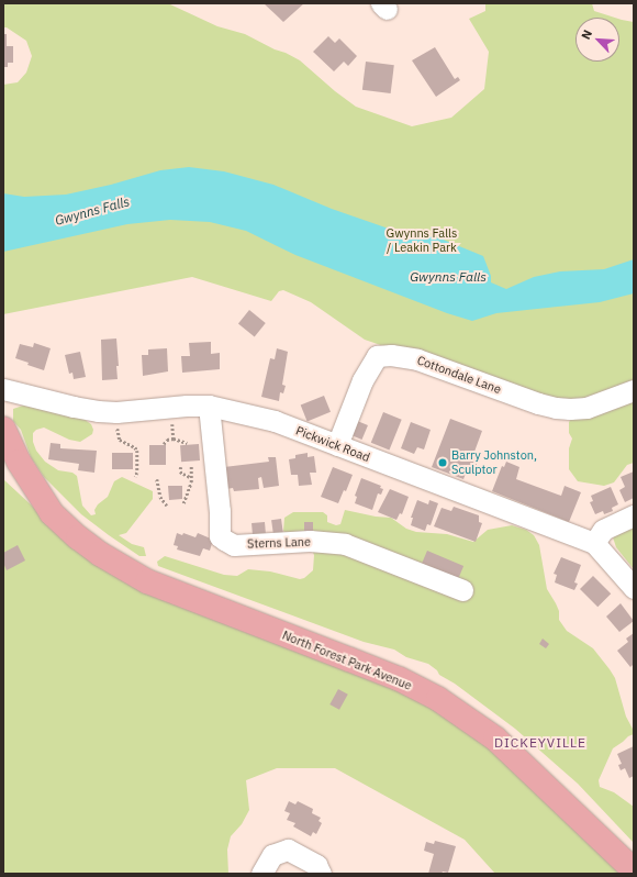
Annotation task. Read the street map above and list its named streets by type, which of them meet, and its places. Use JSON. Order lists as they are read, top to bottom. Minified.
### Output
{"streets":{"main road":["North Forest Park Avenue"],"street":["Cottondale Lane","Pickwick Road","Sterns Lane"]},"crossings":[["Cottondale Lane","Pickwick Road"],["Pickwick Road","Sterns Lane"]],"districts":["DICKEYVILLE"],"water":["Gwynns Falls"],"parks":["Gwynns Falls / Leakin Park"],"places":["Barry Johnston, Sculptor"],"north":"top left"}
